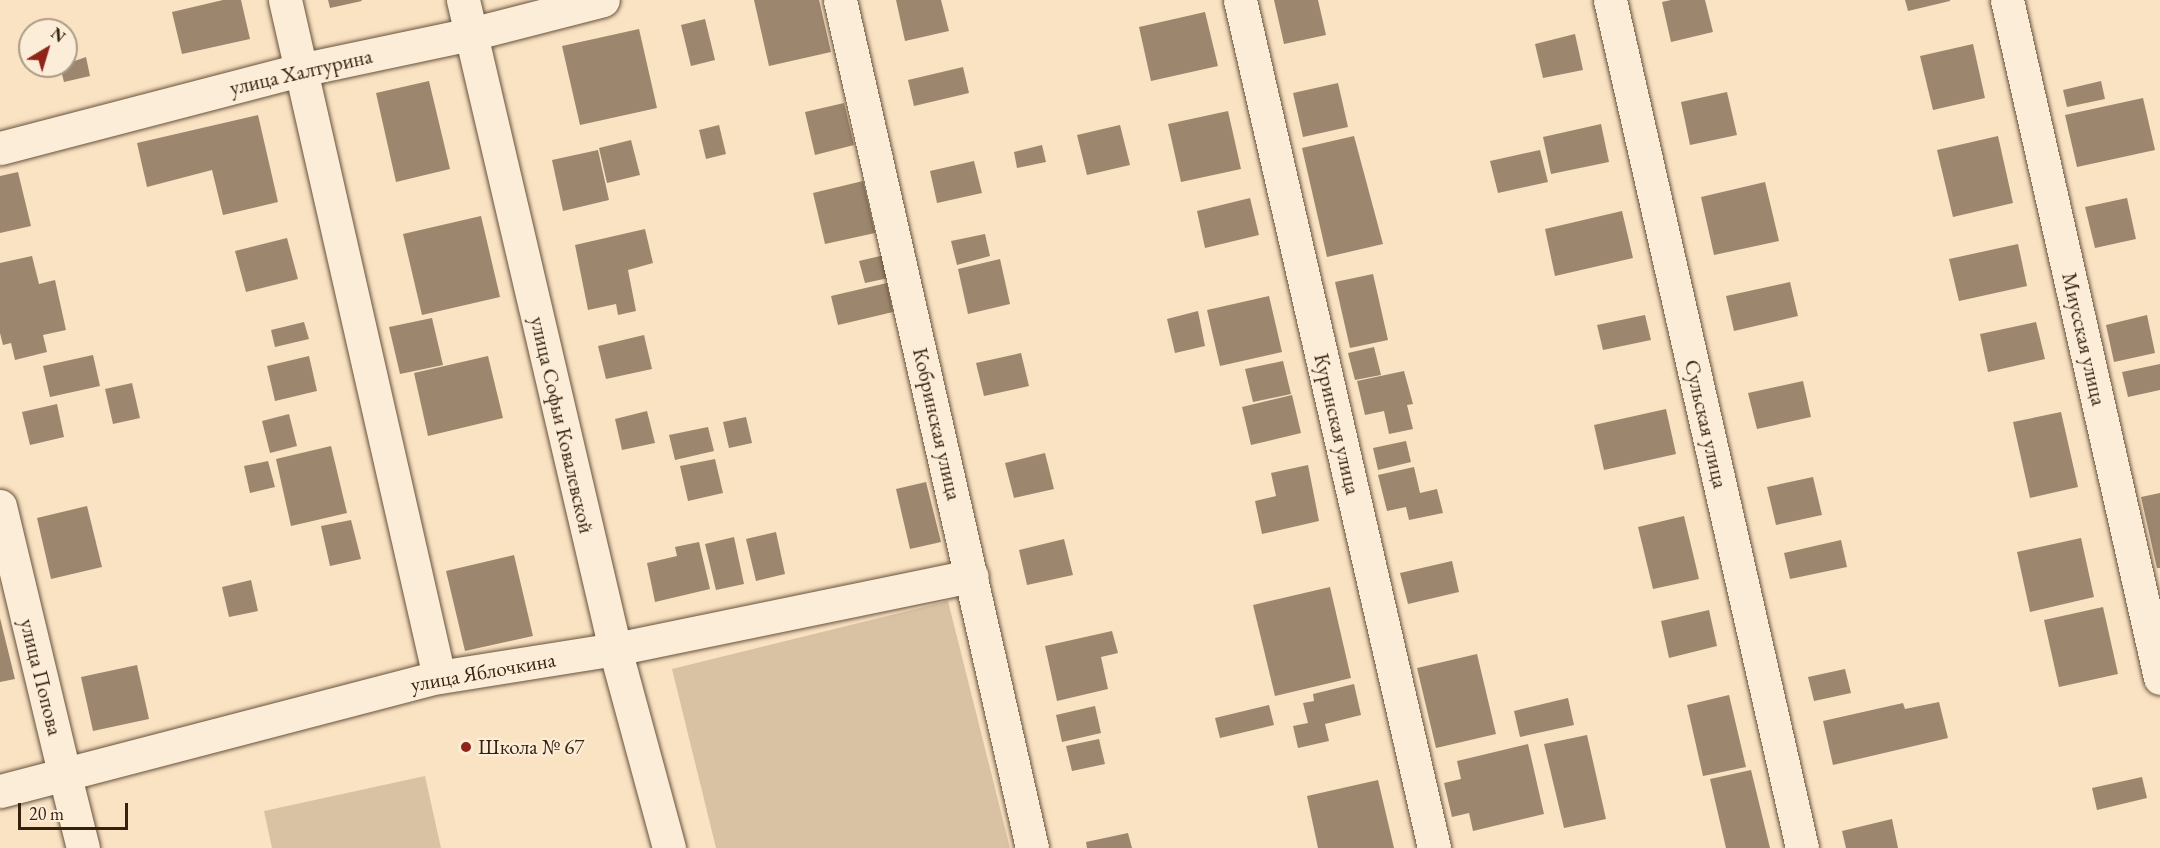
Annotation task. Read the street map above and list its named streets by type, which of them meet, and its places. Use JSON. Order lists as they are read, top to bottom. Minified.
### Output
{"streets":{"street":["улица Халтурина","Миусская улица","Кобринская улица","Куринская улица","Сульская улица","улица Софьи Ковалевской","улица Яблочкина","улица Попова"]},"crossings":[["улица Халтурина","улица Софьи Ковалевской"],["Кобринская улица","улица Яблочкина"],["улица Софьи Ковалевской","улица Яблочкина"],["улица Яблочкина","улица Попова"]],"places":["Школа № 67"],"scale_bar":"20 m","north":"top right"}
